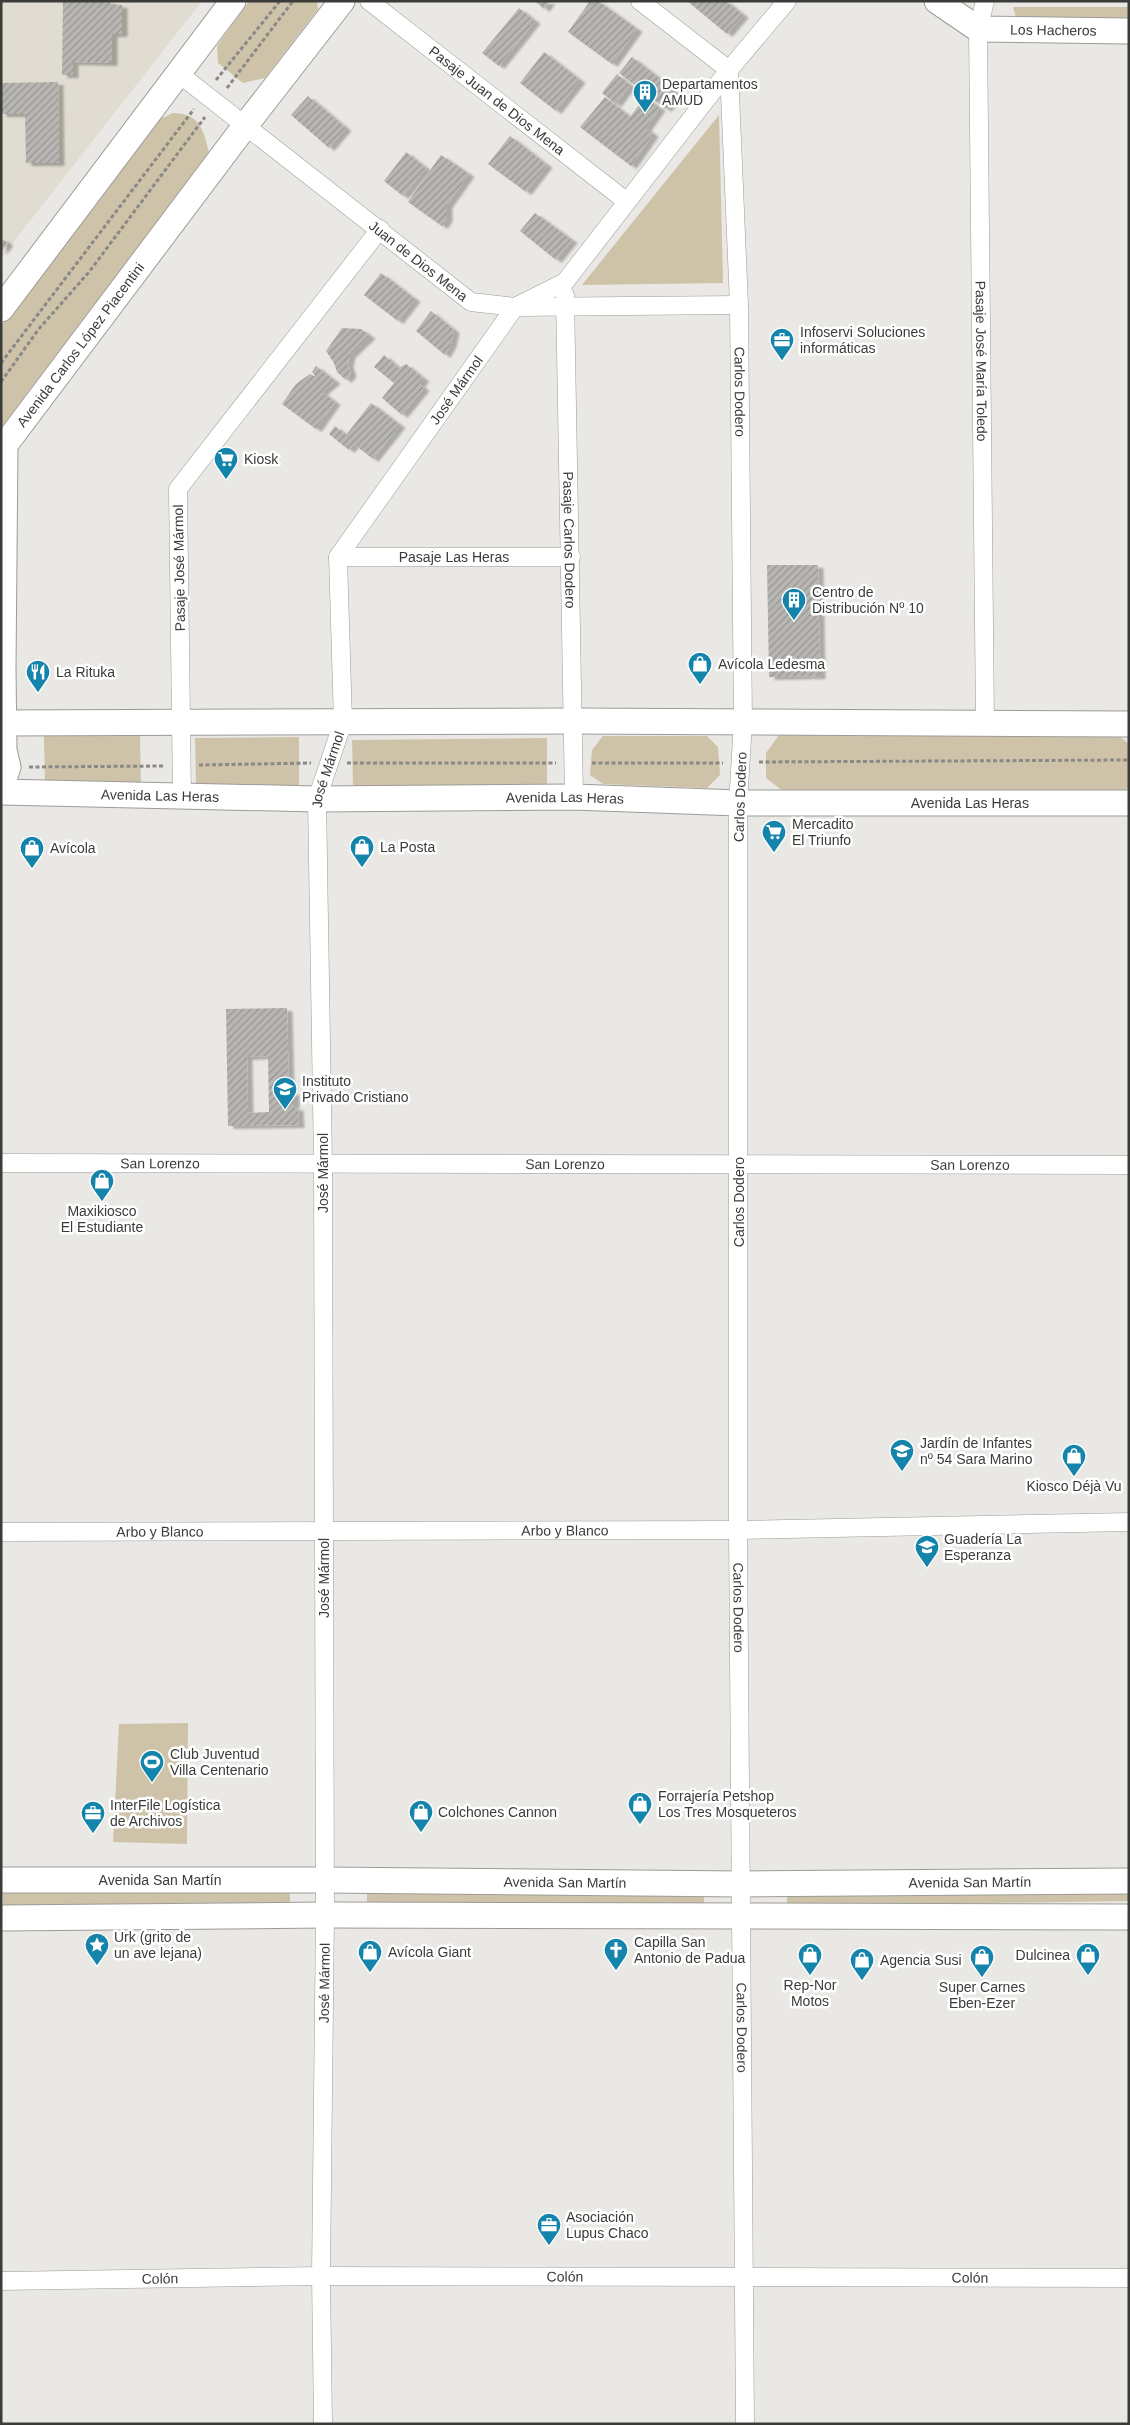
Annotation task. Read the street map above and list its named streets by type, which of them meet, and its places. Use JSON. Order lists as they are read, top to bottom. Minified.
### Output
{"streets":{"main road":["Los Hacheros","Avenida Carlos López Piacentini","Avenida Las Heras","Avenida San Martín"],"street":["Pasaje Juan de Dios Mena","Juan de Dios Mena","Pasaje José María Toledo","José Mármol","Carlos Dodero","Pasaje Carlos Dodero","Pasaje Las Heras","Pasaje José Mármol","San Lorenzo","Arbo y Blanco","Colón"]},"crossings":[["Los Hacheros","Pasaje José María Toledo"],["Pasaje Juan de Dios Mena","José Mármol"],["Juan de Dios Mena","Avenida Carlos López Piacentini"],["Juan de Dios Mena","José Mármol"],["Juan de Dios Mena","Carlos Dodero"],["Juan de Dios Mena","Pasaje Carlos Dodero"],["Juan de Dios Mena","Pasaje José Mármol"],["José Mármol","Carlos Dodero"],["José Mármol","Pasaje Carlos Dodero"],["José Mármol","Pasaje Las Heras"],["José Mármol","Avenida Las Heras"],["José Mármol","San Lorenzo"],["José Mármol","Arbo y Blanco"],["José Mármol","Avenida San Martín"],["José Mármol","Colón"],["Carlos Dodero","Avenida Las Heras"],["Carlos Dodero","San Lorenzo"],["Carlos Dodero","Arbo y Blanco"],["Carlos Dodero","Avenida San Martín"],["Carlos Dodero","Colón"],["Pasaje Carlos Dodero","Pasaje Las Heras"],["Pasaje Carlos Dodero","Avenida Las Heras"],["Pasaje José Mármol","Avenida Las Heras"]],"places":{"building":["Departamentos AMUD","Centro de Distribución Nº 10"],"office":["Infoservi Soluciones informáticas","InterFile Logística de Archivos","Asociación Lupus Chaco"],"supermarket":["Kiosk","Mercadito El Triunfo"],"shop":["Avícola Ledesma","La Posta","Avícola","Maxikiosco El Estudiante","Kiosco Déjà Vu","Forrajería Petshop Los Tres Mosqueteros","Colchones Cannon","Avícola Giant","Rep-Nor Motos","Dulcinea","Super Carnes Eben-Ezer","Agencia Susi"],"restaurant":["La Rituka"],"school or university":["Instituto Privado Cristiano","Jardín de Infantes nº 54 Sara Marino","Guadería La Esperanza"],"sports":["Club Juventud Villa Centenario"],"place":["Urk (grito de un ave lejana)"],"church":["Capilla San Antonio de Padua"]}}
